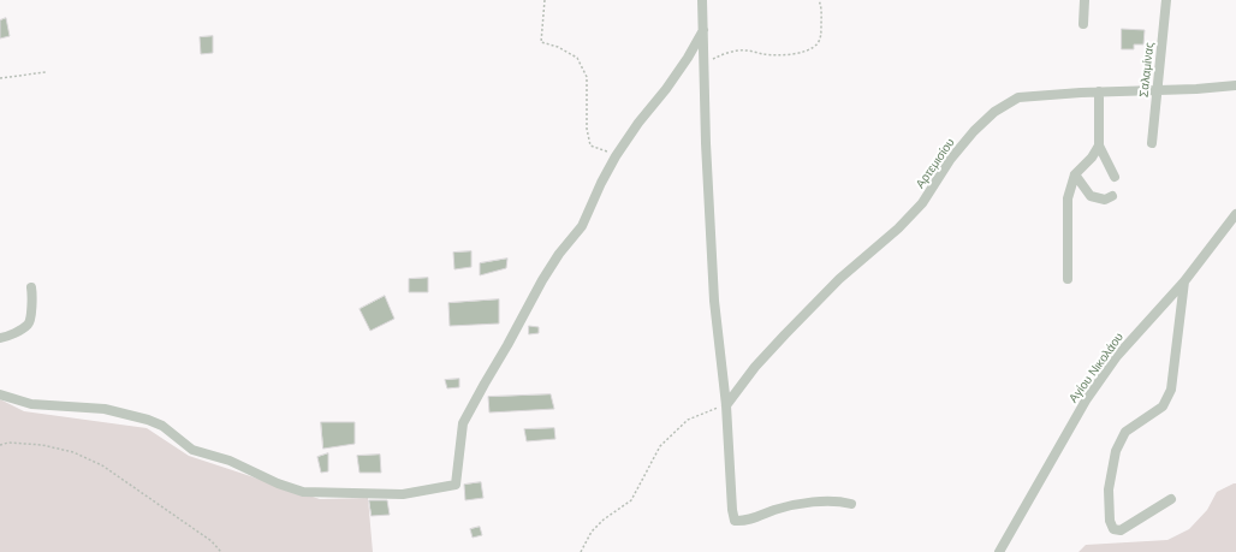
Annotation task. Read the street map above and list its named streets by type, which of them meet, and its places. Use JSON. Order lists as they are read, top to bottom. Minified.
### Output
{"streets":{"street":["Σαλαμίνας","Αρτεμισίου","Αγίου Νικολάου"]},"crossings":[["Σαλαμίνας","Αρτεμισίου"]]}
